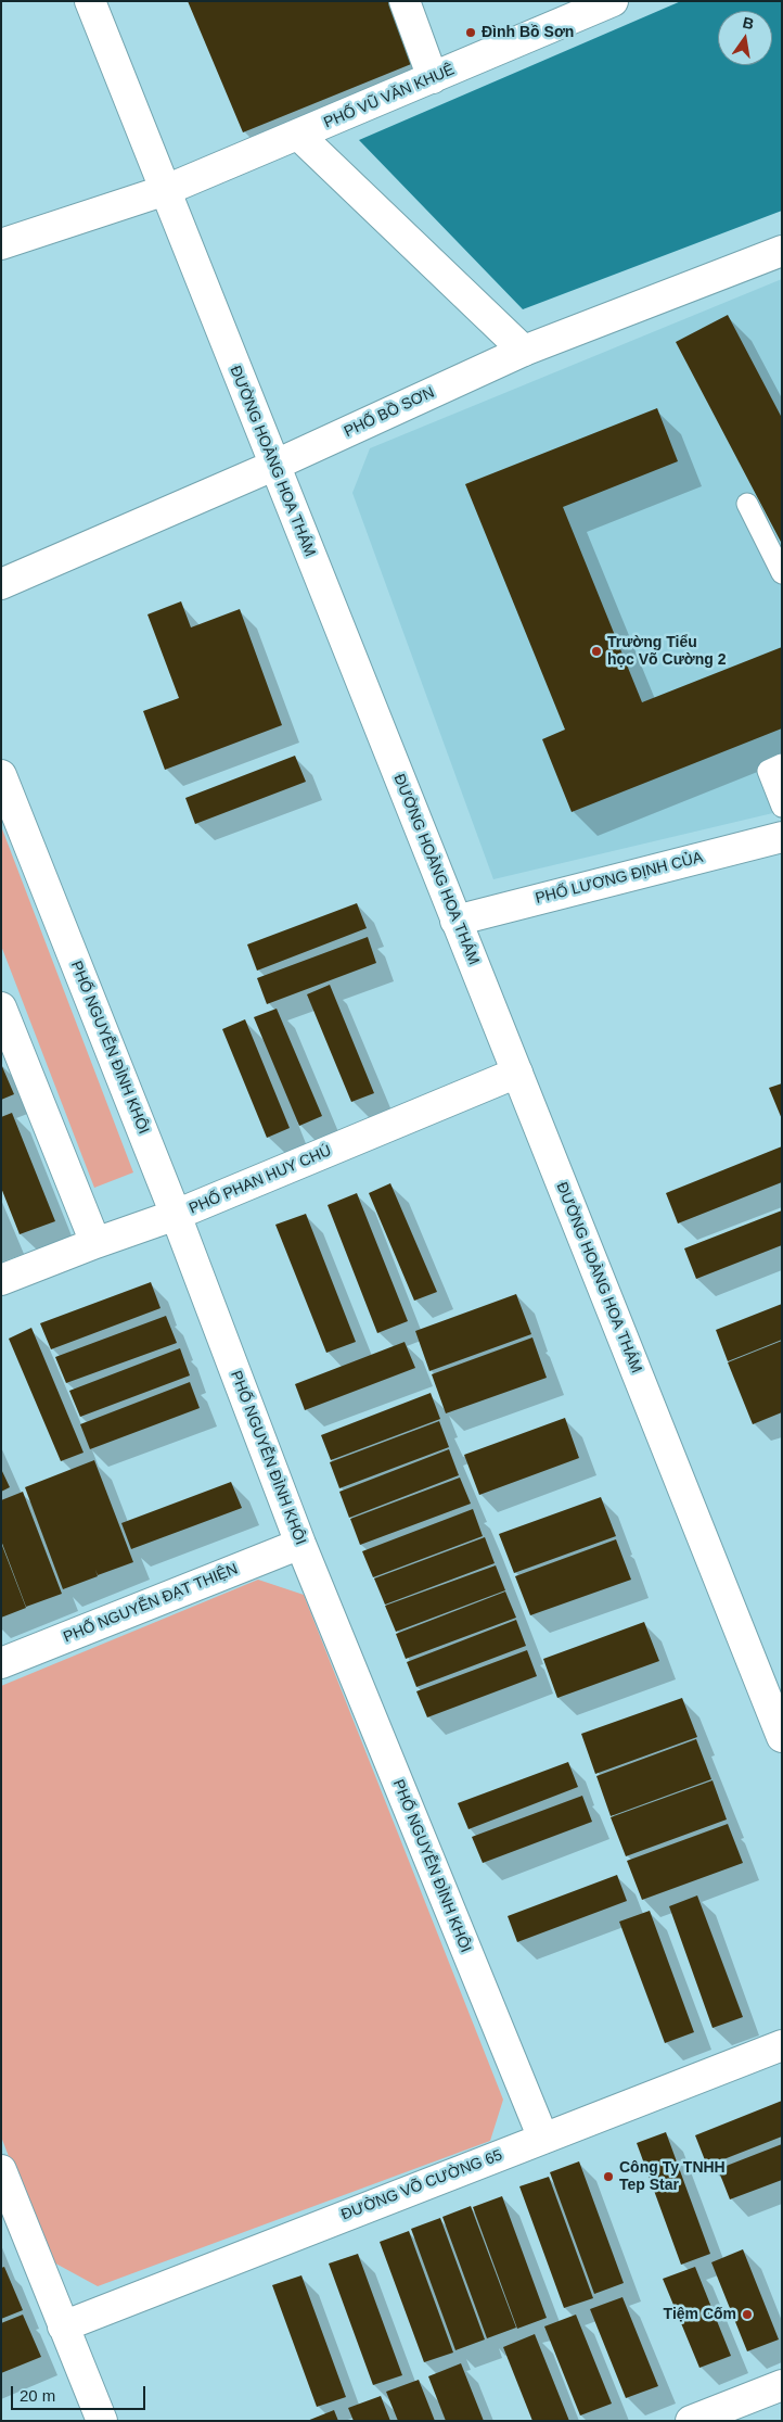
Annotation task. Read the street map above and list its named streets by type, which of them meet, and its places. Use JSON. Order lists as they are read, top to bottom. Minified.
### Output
{"streets":{"street":["PHỐ VŨ VĂN KHUÊ","PHỐ BỒ SƠN","ĐƯỜNG HOÀNG HOA THÁM","PHỐ LƯƠNG ĐỊNH CỦA","PHỐ NGUYỄN ĐÌNH KHÔI","PHỐ PHAN HUY CHÚ","PHỐ NGUYỄN ĐẠT THIỆN","ĐƯỜNG VÕ CƯỜNG 65"]},"crossings":[["PHỐ VŨ VĂN KHUÊ","ĐƯỜNG HOÀNG HOA THÁM"],["PHỐ BỒ SƠN","ĐƯỜNG HOÀNG HOA THÁM"],["ĐƯỜNG HOÀNG HOA THÁM","PHỐ LƯƠNG ĐỊNH CỦA"],["ĐƯỜNG HOÀNG HOA THÁM","PHỐ PHAN HUY CHÚ"],["PHỐ NGUYỄN ĐÌNH KHÔI","PHỐ PHAN HUY CHÚ"],["PHỐ NGUYỄN ĐÌNH KHÔI","PHỐ NGUYỄN ĐẠT THIỆN"],["PHỐ NGUYỄN ĐÌNH KHÔI","ĐƯỜNG VÕ CƯỜNG 65"]],"places":["Đình Bồ Sơn","Trường Tiểu học Võ Cường 2","Công Ty TNHH Tep Star","Tiệm Cốm"],"scale_bar":"20 m","north":"top"}
